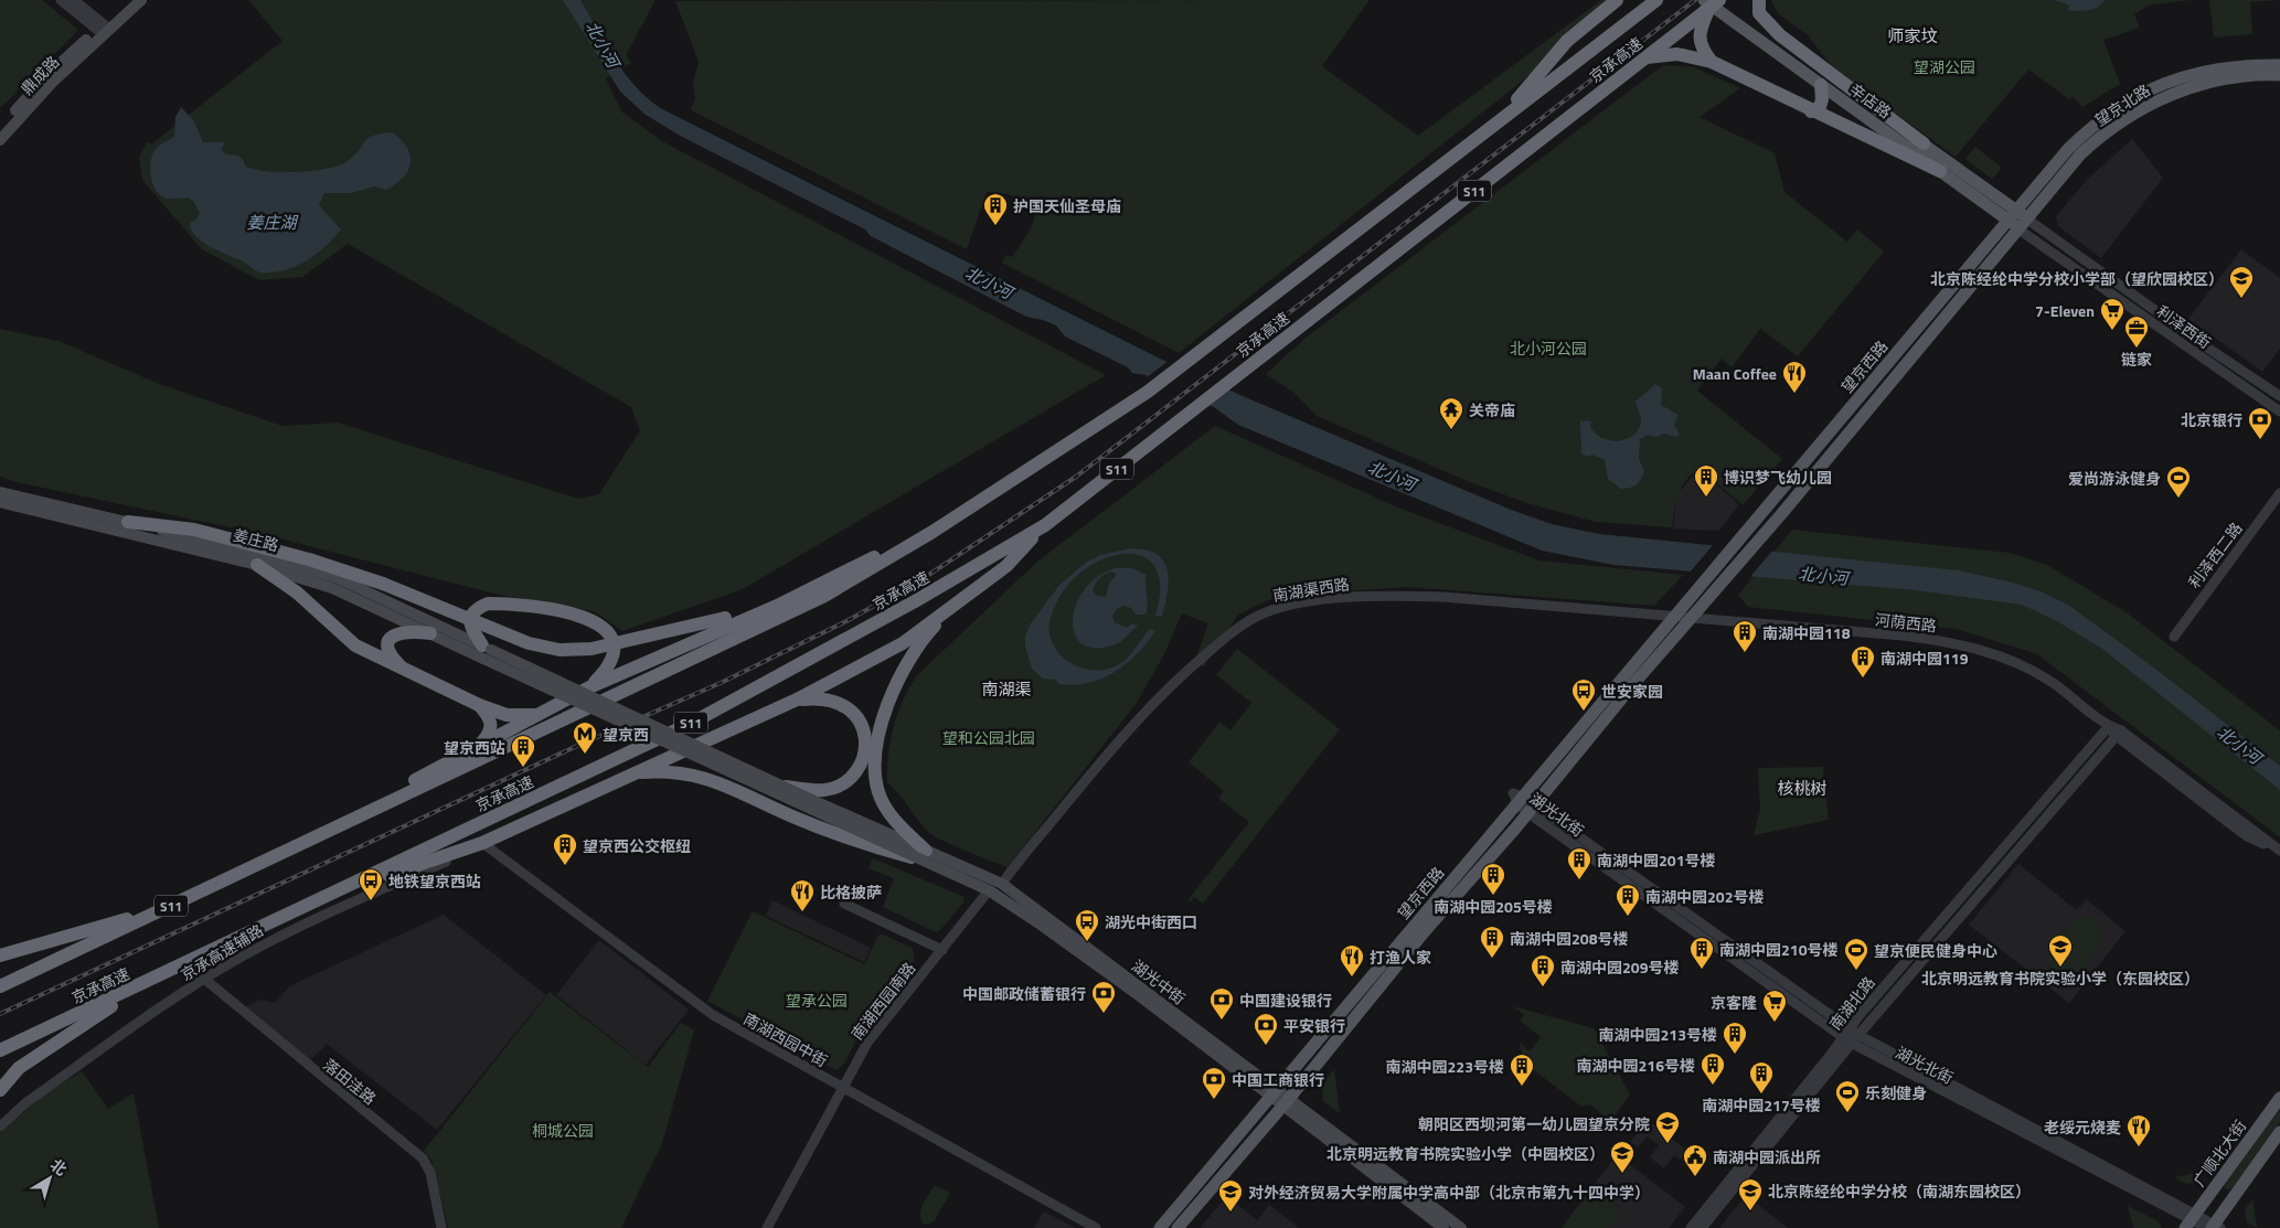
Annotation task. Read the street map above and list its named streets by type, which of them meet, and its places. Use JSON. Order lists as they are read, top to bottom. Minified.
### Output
{"streets":{"highway":["京承高速","S11"],"main road":["鼎成路","辛店路","望京北路","望京西路","姜庄路","湖光中街","广顺北大街"],"street":["利泽西街","利泽西二路","南湖渠西路","河荫西路","湖光北街","京承高速辅路","南湖西园南路","南湖北路","南湖西园中街","落田洼路"]},"crossings":[["京承高速","辛店路"],["辛店路","望京北路"],["辛店路","利泽西街"],["辛店路","望京西路"],["望京北路","利泽西街"],["望京北路","望京西路"],["利泽西街","望京西路"],["望京西路","南湖渠西路"],["望京西路","河荫西路"],["望京西路","湖光北街"],["望京西路","湖光中街"],["姜庄路","湖光中街"],["南湖渠西路","河荫西路"],["南湖渠西路","湖光中街"],["河荫西路","南湖北路"],["湖光北街","南湖北路"],["湖光北街","广顺北大街"],["京承高速辅路","南湖西园中街"],["京承高速辅路","落田洼路"],["湖光中街","南湖西园南路"],["南湖西园南路","南湖西园中街"]],"districts":["师家坟","南湖渠","核桃树"],"water":["北小河","姜庄湖"],"parks":["望湖公园","北小河公园","望和公园北园","望承公园","桐城公园"],"places":{"building":["护国天仙圣母庙","博识梦飞幼儿园","南湖中园118","南湖中园119","望京西站","望京西公交枢纽","南湖中园201号楼","南湖中园205号楼","南湖中园202号楼","南湖中园208号楼","南湖中园210号楼","南湖中园209号楼","南湖中园213号楼","南湖中园216号楼","南湖中园223号楼","南湖中园217号楼"],"school or university":["北京陈经纶中学分校小学部（望欣园校区）","北京明远教育书院实验小学（东园校区）","朝阳区西坝河第一幼儿园望京分院","北京明远教育书院实验小学（中园校区）","北京陈经纶中学分校（南湖东园校区）","对外经济贸易大学附属中学高中部（北京市第九十四中学）"],"supermarket":["7-Eleven","京客隆"],"office":["链家"],"restaurant":["Maan Coffee","比格披萨","打渔人家","老绥元烧麦"],"temple":["关帝庙"],"bank":["北京银行","中国邮政储蓄银行","中国建设银行","平安银行","中国工商银行"],"sports":["爱尚游泳健身","望京便民健身中心","乐刻健身"],"bus stop":["世安家园","地铁望京西站","湖光中街西口"],"metro station":["望京西"],"public building":["南湖中园派出所"]},"north":"top right"}
